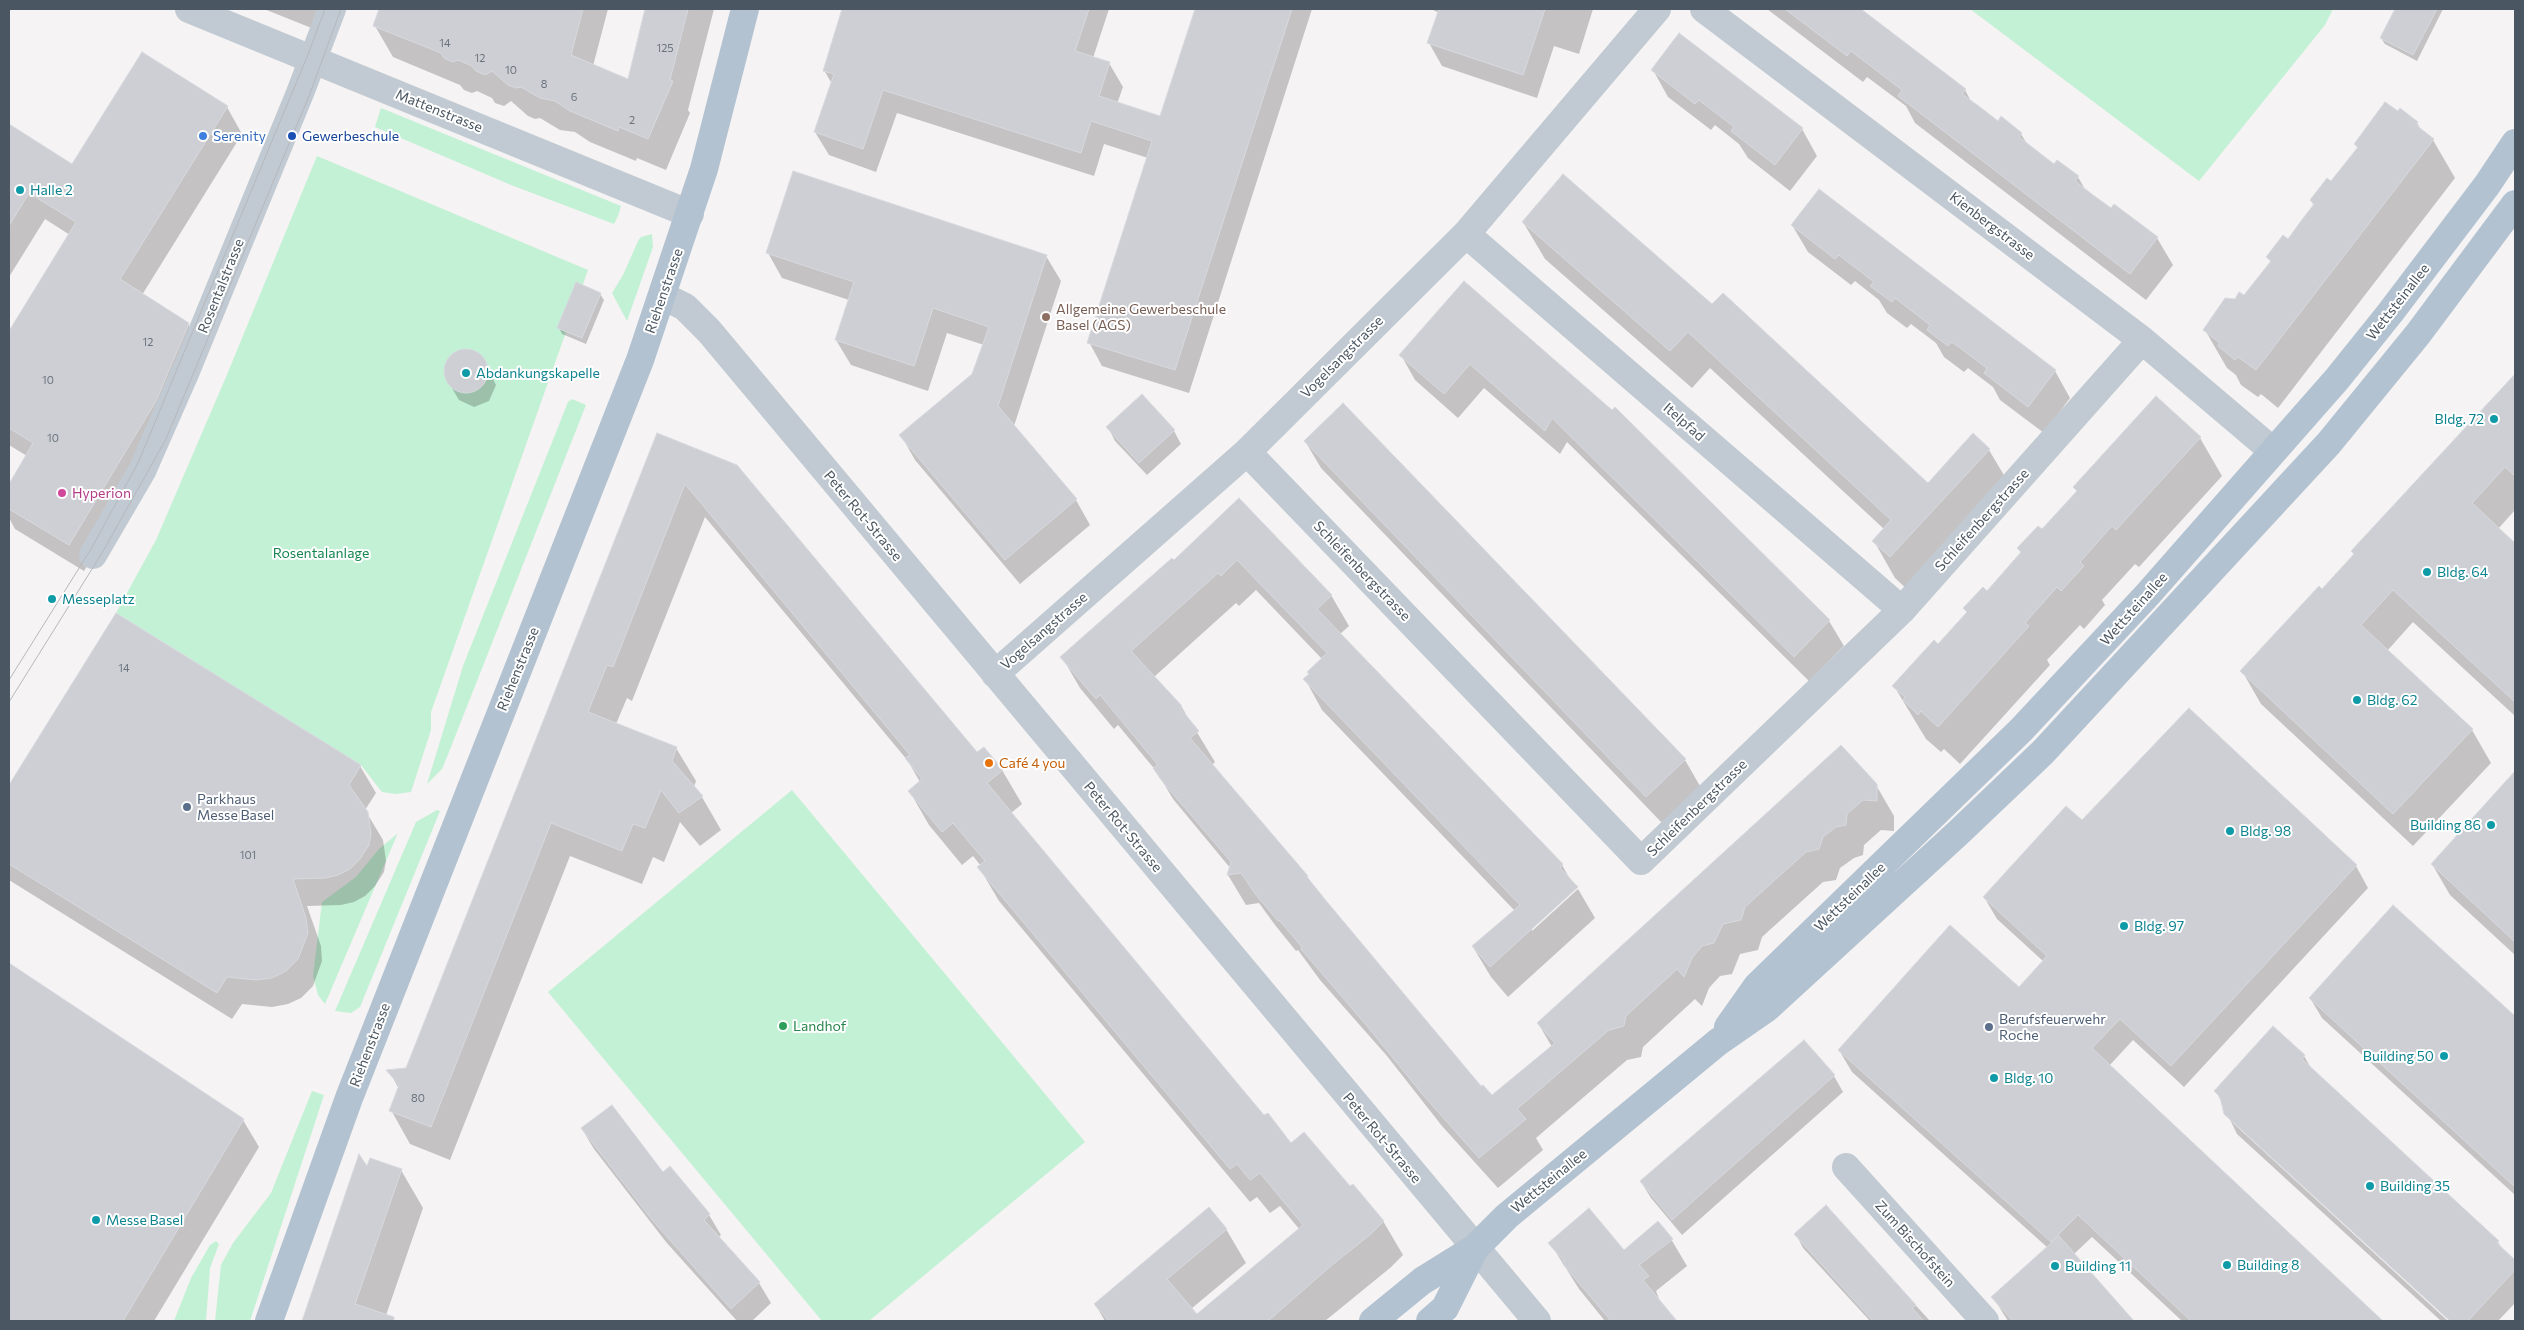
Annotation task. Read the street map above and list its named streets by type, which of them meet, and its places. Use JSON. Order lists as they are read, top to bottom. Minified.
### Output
{"streets":{"main road":["Riehenstrasse","Wettsteinallee"],"street":["Mattenstrasse","Kienbergstrasse","Rosentalstrasse","Vogelsangstrasse","Itelpfad","Peter Rot-Strasse","Schleifenbergstrasse","Zum Bischofstein"]},"crossings":[["Mattenstrasse","Rosentalstrasse"],["Mattenstrasse","Riehenstrasse"],["Kienbergstrasse","Wettsteinallee"],["Kienbergstrasse","Schleifenbergstrasse"],["Riehenstrasse","Peter Rot-Strasse"],["Wettsteinallee","Peter Rot-Strasse"],["Vogelsangstrasse","Itelpfad"],["Vogelsangstrasse","Peter Rot-Strasse"],["Vogelsangstrasse","Schleifenbergstrasse"],["Itelpfad","Schleifenbergstrasse"]],"parks":["Rosentalanlage"],"places":["Serenity","Gewerbeschule","Halle 2","Allgemeine Gewerbeschule Basel (AGS)","Abdankungskapelle","Bldg. 72","Hyperion","Bldg. 64","Messeplatz","Bldg. 62","Café 4 you","Parkhaus Messe Basel","Building 86","Bldg. 98","Bldg. 97","Landhof","Berufsfeuerwehr Roche","Building 50","Bldg. 10","Building 35","Messe Basel","Building 8","Building 11"],"house_numbers":["14","125","12","10","8","6","2","12","10","10","14","101","80"]}
